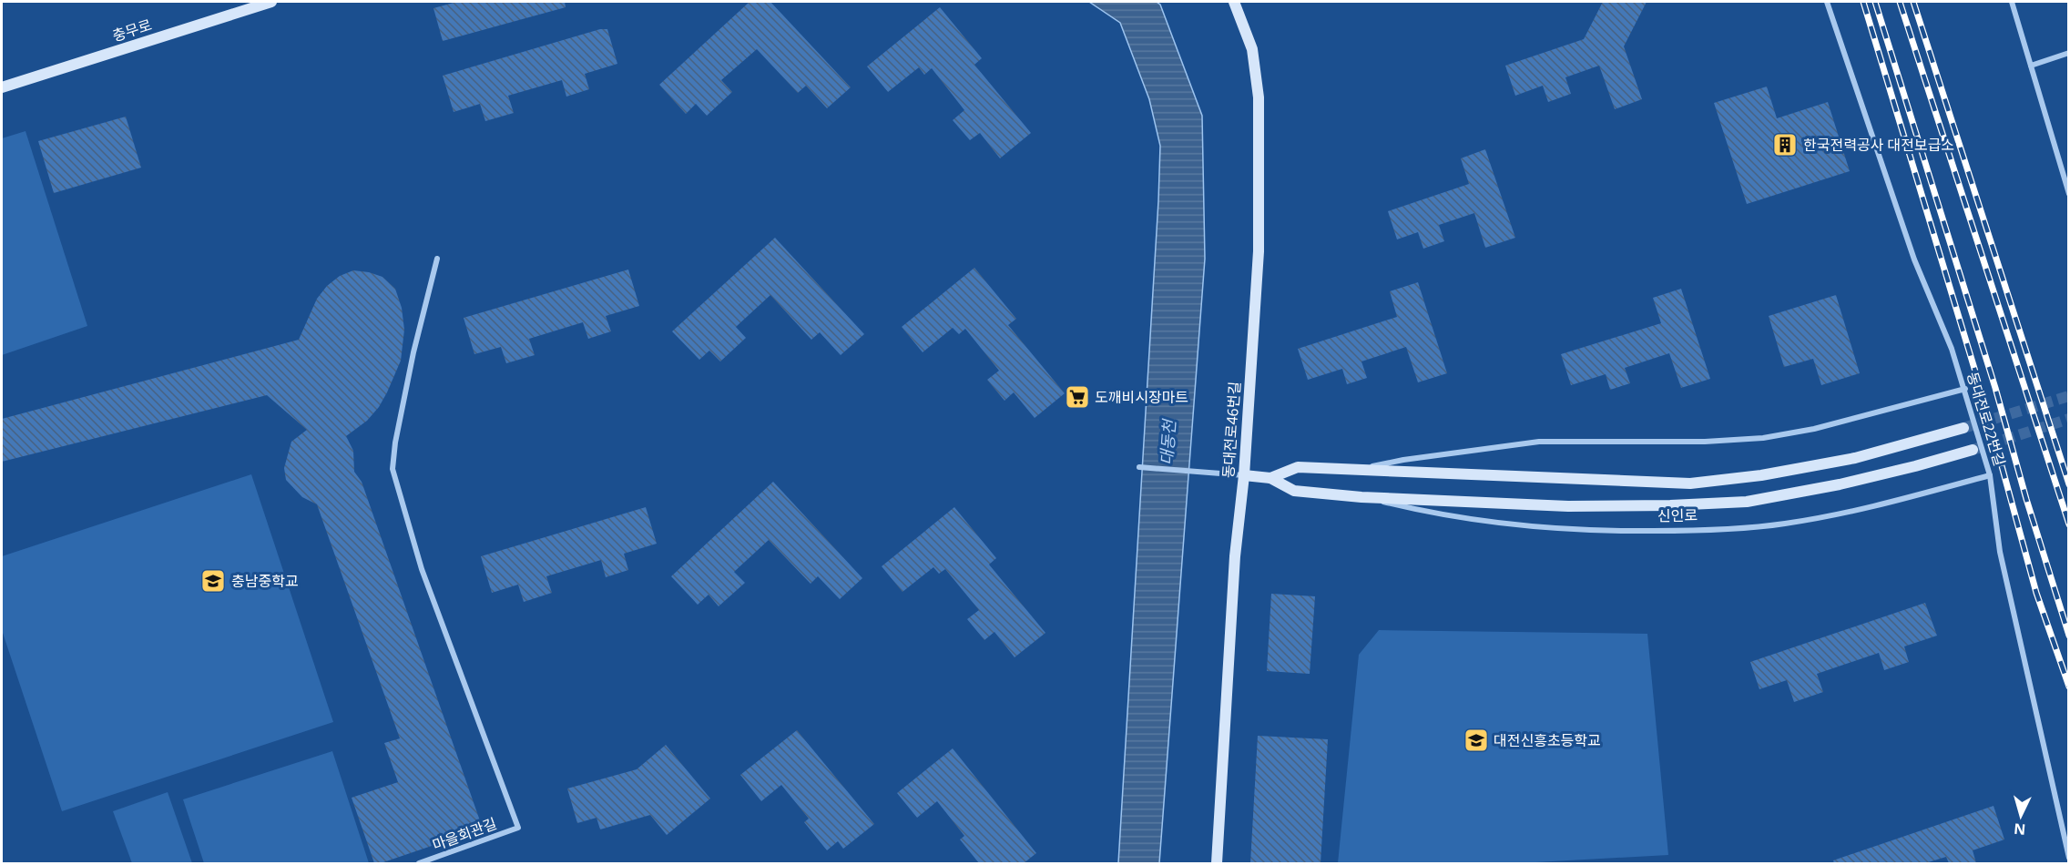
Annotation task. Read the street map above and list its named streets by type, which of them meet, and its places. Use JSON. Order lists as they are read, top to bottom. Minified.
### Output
{"streets":{"street":["충무로","동대전로22번길","동대전로46번길","신인로","마을회관길"]},"crossings":[["동대전로22번길","신인로"],["동대전로46번길","신인로"]],"water":["대동천"],"places":{"building":["한국전력공사 대전보급소"],"supermarket":["도깨비시장마트"],"school or university":["충남중학교","대전신흥초등학교"]},"north":"bottom"}
